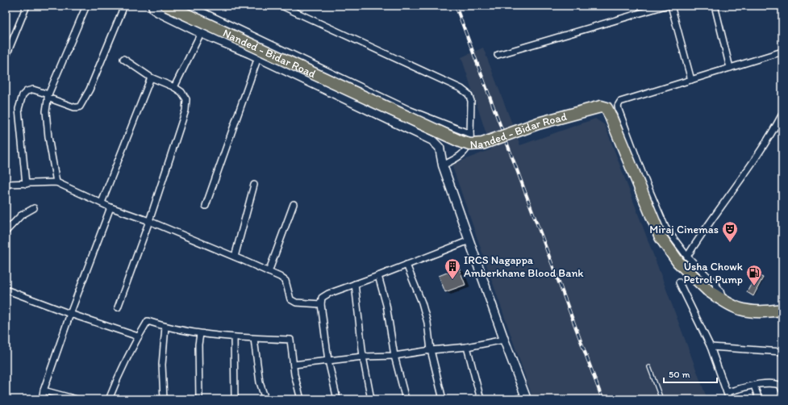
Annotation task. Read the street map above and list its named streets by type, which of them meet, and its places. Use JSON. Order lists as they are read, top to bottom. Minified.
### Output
{"streets":{"highway":["Nanded - Bidar Road"]},"places":{"theatre":["Miraj Cinemas"],"building":["IRCS Nagappa Amberkhane Blood Bank"],"fuel station":["Usha Chowk Petrol Pump"]},"scale_bar":"50 m"}
